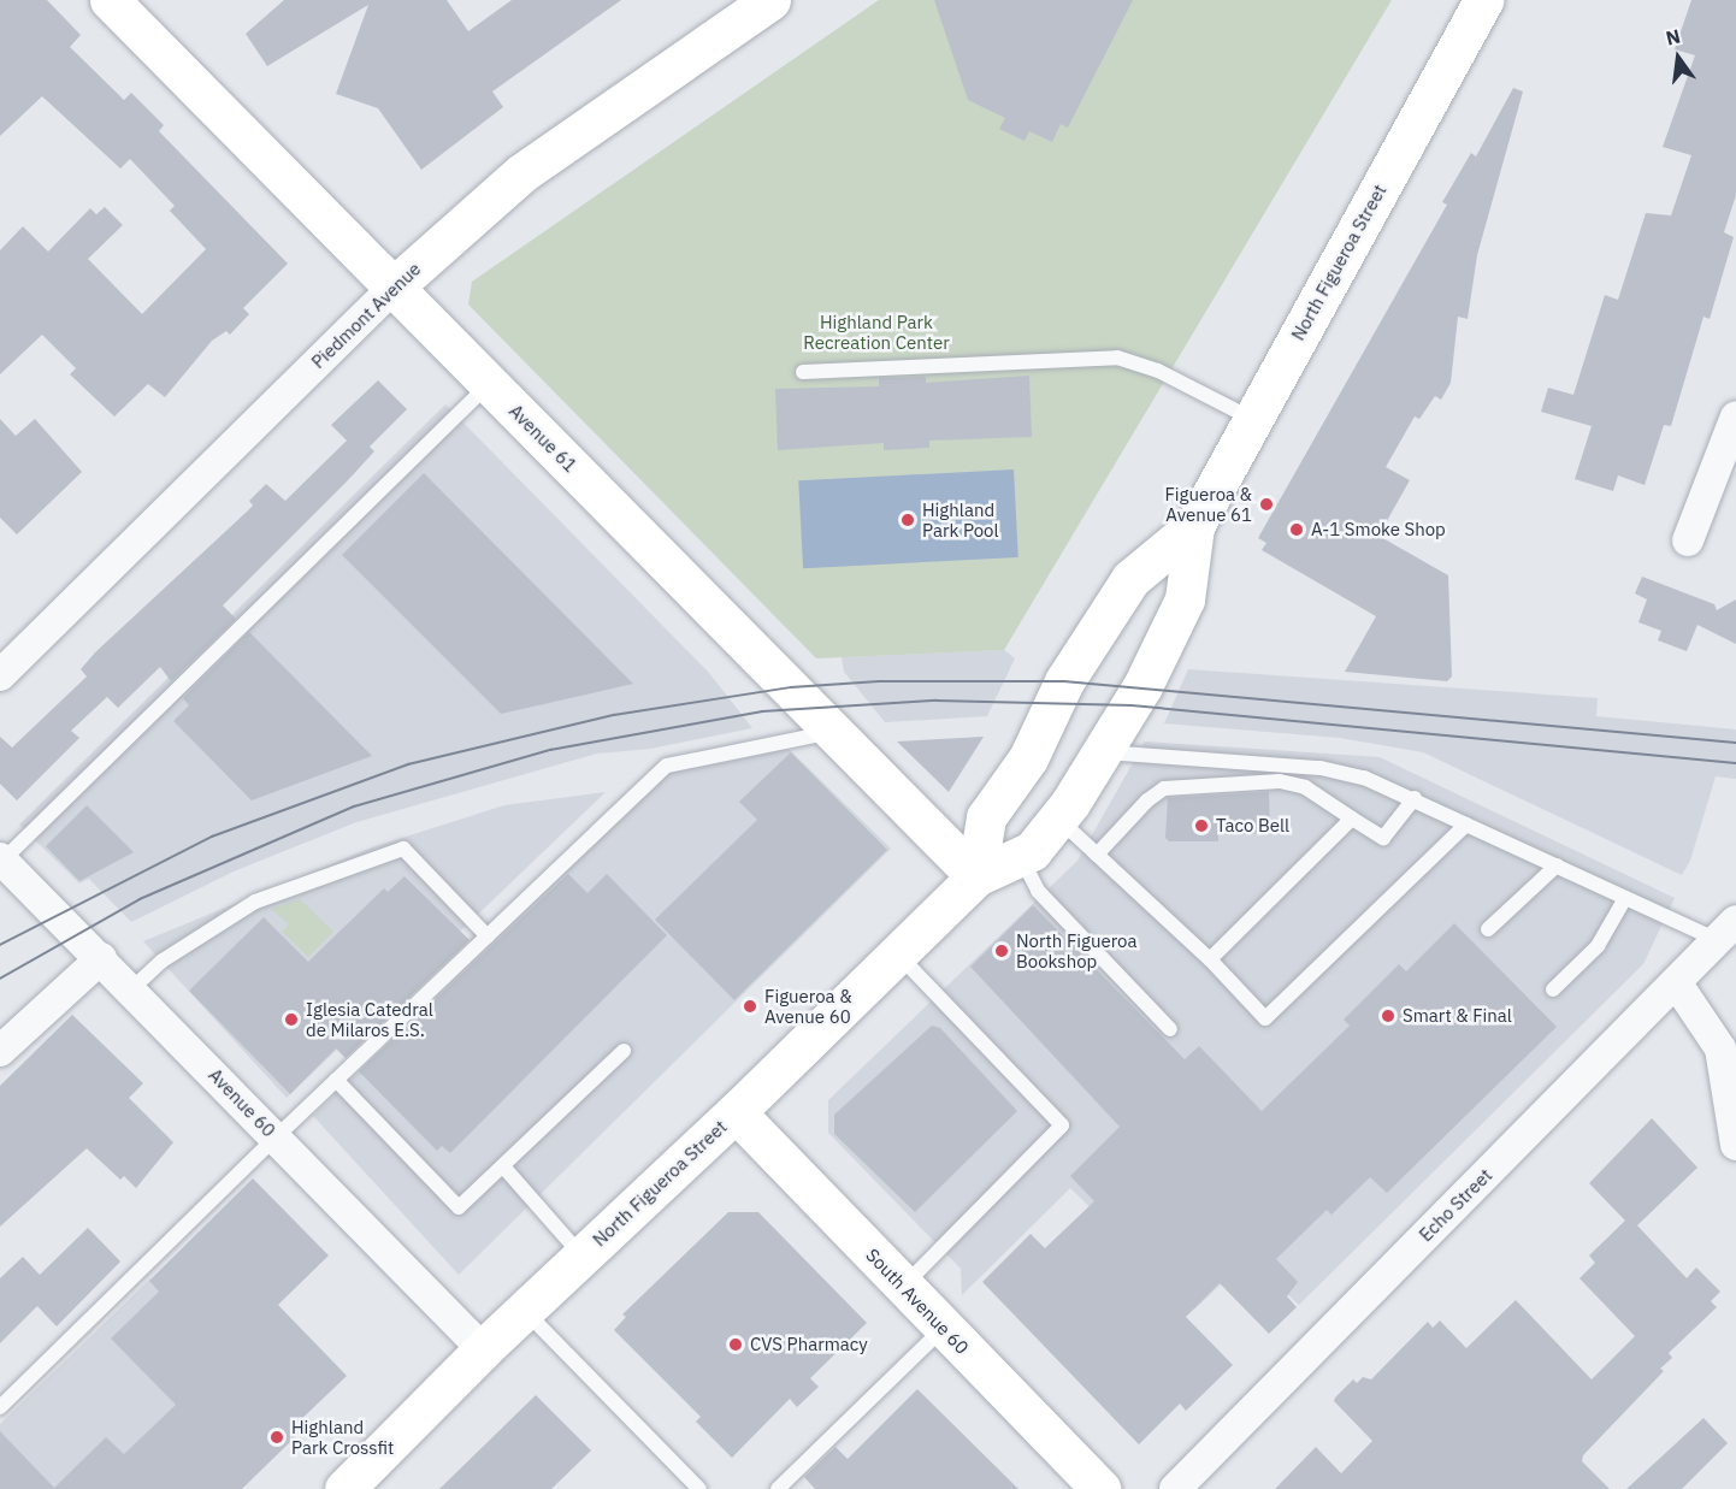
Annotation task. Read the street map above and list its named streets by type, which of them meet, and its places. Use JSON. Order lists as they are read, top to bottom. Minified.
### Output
{"streets":{"main road":["North Figueroa Street","Piedmont Avenue","Avenue 61","South Avenue 60"],"street":["Avenue 60","Echo Street"]},"crossings":[["North Figueroa Street","Avenue 61"],["North Figueroa Street","Avenue 60"],["North Figueroa Street","South Avenue 60"],["Piedmont Avenue","Avenue 61"]],"parks":["Highland Park Recreation Center"],"places":["Figueroa & Avenue 61","Highland Park Pool","A-1 Smoke Shop","Taco Bell","North Figueroa Bookshop","Figueroa & Avenue 60","Smart & Final","Iglesia Catedral de Milaros E.S.","CVS Pharmacy","Highland Park Crossfit"],"north":"top"}
